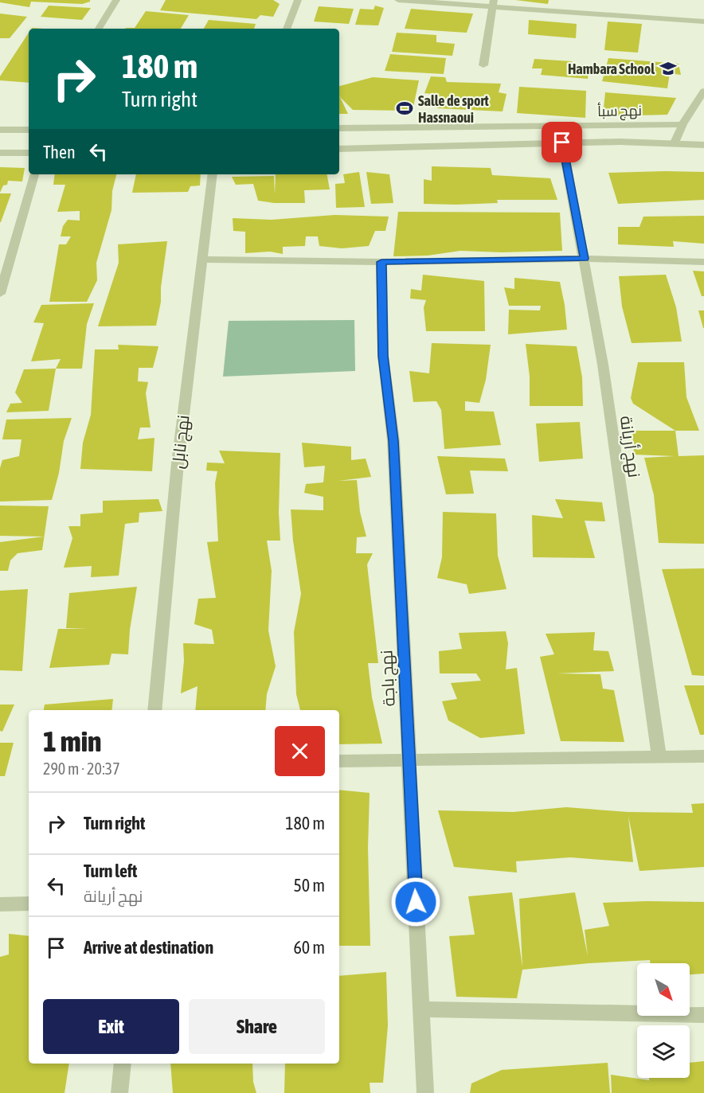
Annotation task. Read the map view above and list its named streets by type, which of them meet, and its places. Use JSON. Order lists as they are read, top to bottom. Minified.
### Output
{"streets":{"street":["نهج سبأ","نهج نابل","نهج أريانة","نهج باجة"]},"places":{"school or university":["Hambara School"],"sports":["Salle de sport Hassnaoui"]},"north":"bottom right","page":{"turn":["180 m","Turn right"],"then":"Then","heading":["1 min","290 m · 20:37"],"list":[{"name":"Turn right","value":"180 m"},{"name":"Turn left","note":"نهج أريانة","value":"50 m"},{"name":"Arrive at destination","value":"60 m"}],"buttons":["Exit","Share"]}}
